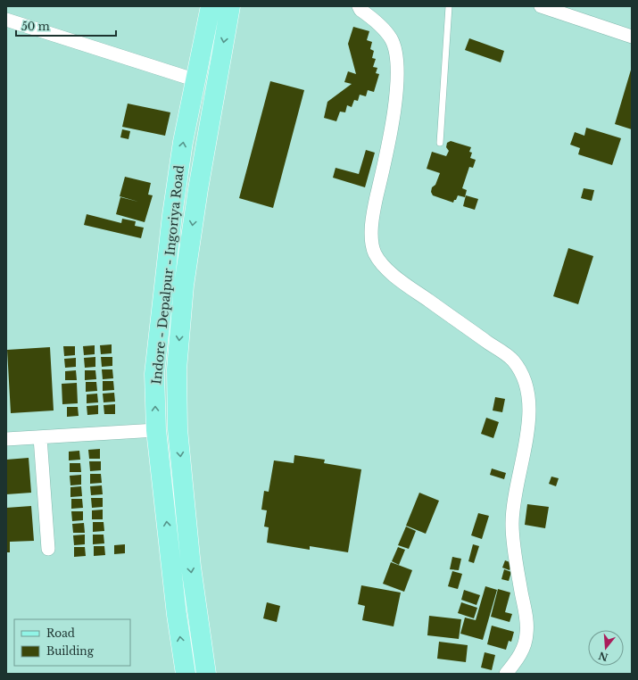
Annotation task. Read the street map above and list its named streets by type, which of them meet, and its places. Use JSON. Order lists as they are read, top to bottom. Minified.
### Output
{"streets":{"main road":["Indore - Depalpur - Ingoriya Road"]},"legend":["Road","Building"],"scale_bar":"50 m","north":"bottom"}
